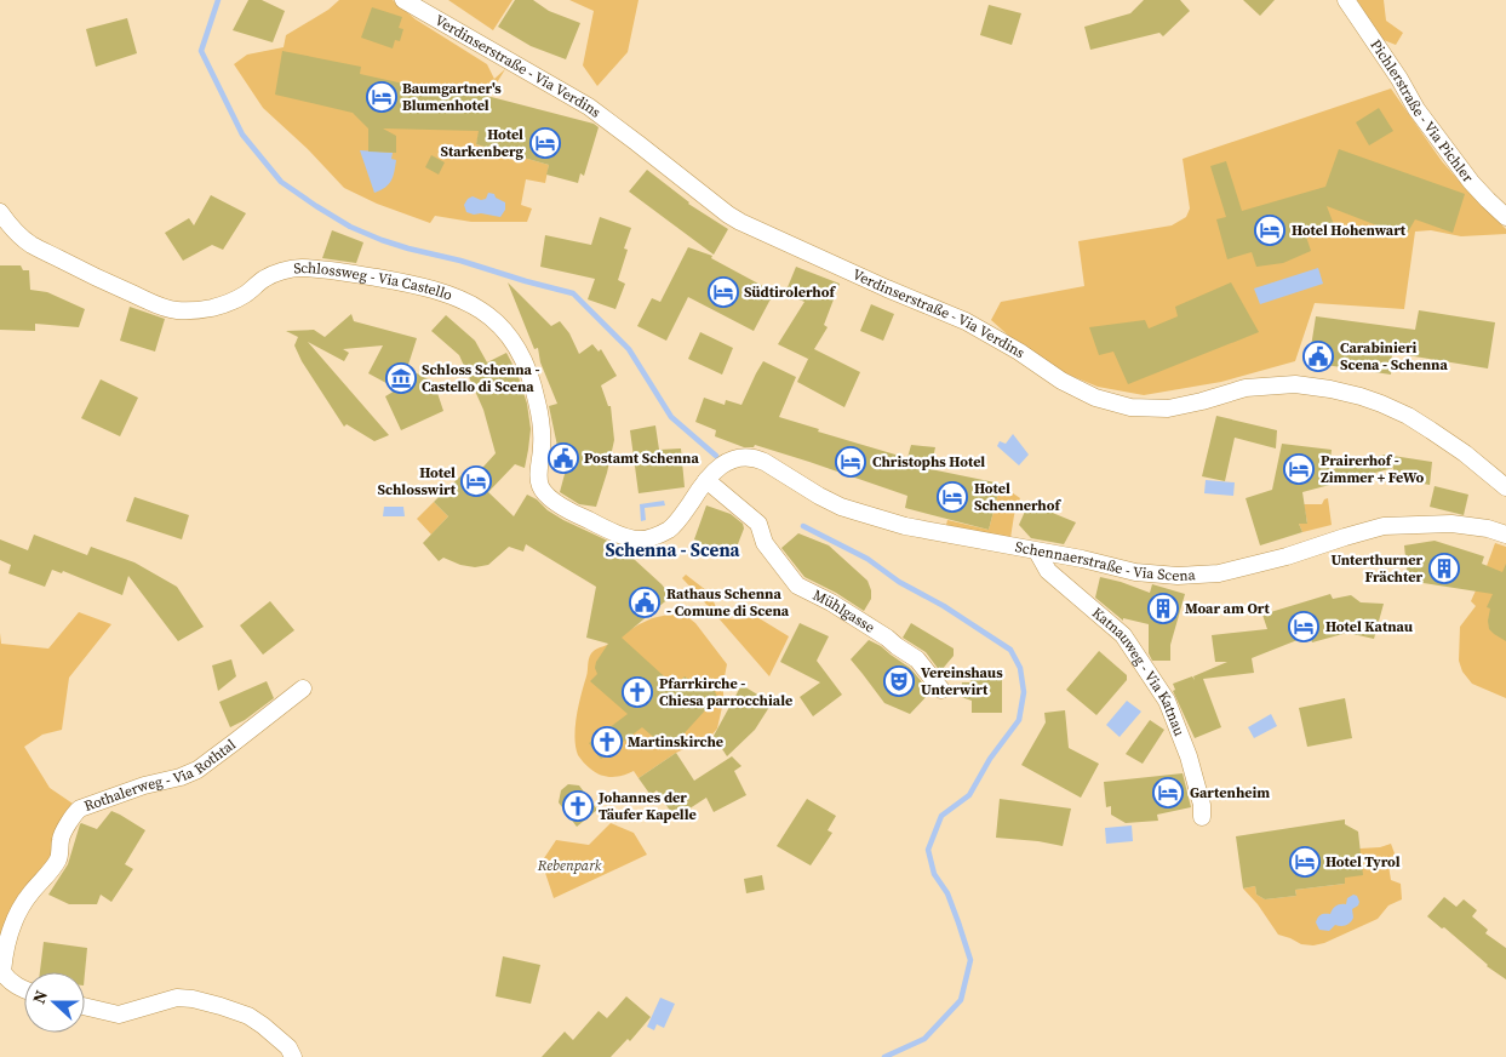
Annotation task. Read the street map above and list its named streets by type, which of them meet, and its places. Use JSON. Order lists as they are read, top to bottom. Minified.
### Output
{"streets":{"street":["Verdinserstraße - Via Verdins","Pichlerstraße - Via Pichler","Schlossweg - Via Castello","Schennaerstraße - Via Scena","Mühlgasse","Katnauweg - Via Katnau","Rothalerweg - Via Rothtal"]},"crossings":[["Schlossweg - Via Castello","Schennaerstraße - Via Scena"],["Schlossweg - Via Castello","Mühlgasse"],["Schennaerstraße - Via Scena","Mühlgasse"],["Schennaerstraße - Via Scena","Katnauweg - Via Katnau"]],"districts":["Schenna - Scena"],"parks":["Rebenpark"],"places":{"hotel":["Baumgartner's Blumenhotel","Hotel Starkenberg","Hotel Hohenwart","Südtirolerhof","Christophs Hotel","Prairerhof - Zimmer + FeWo","Hotel Schlosswirt","Hotel Schennerhof","Hotel Katnau","Gartenheim","Hotel Tyrol"],"public building":["Carabinieri Scena - Schenna","Postamt Schenna","Rathaus Schenna - Comune di Scena"],"museum":["Schloss Schenna - Castello di Scena"],"building":["Unterthurner Frächter","Moar am Ort"],"theatre":["Vereinshaus Unterwirt"],"church":["Pfarrkirche - Chiesa parrocchiale","Martinskirche","Johannes der Täufer Kapelle"]},"north":"left"}
